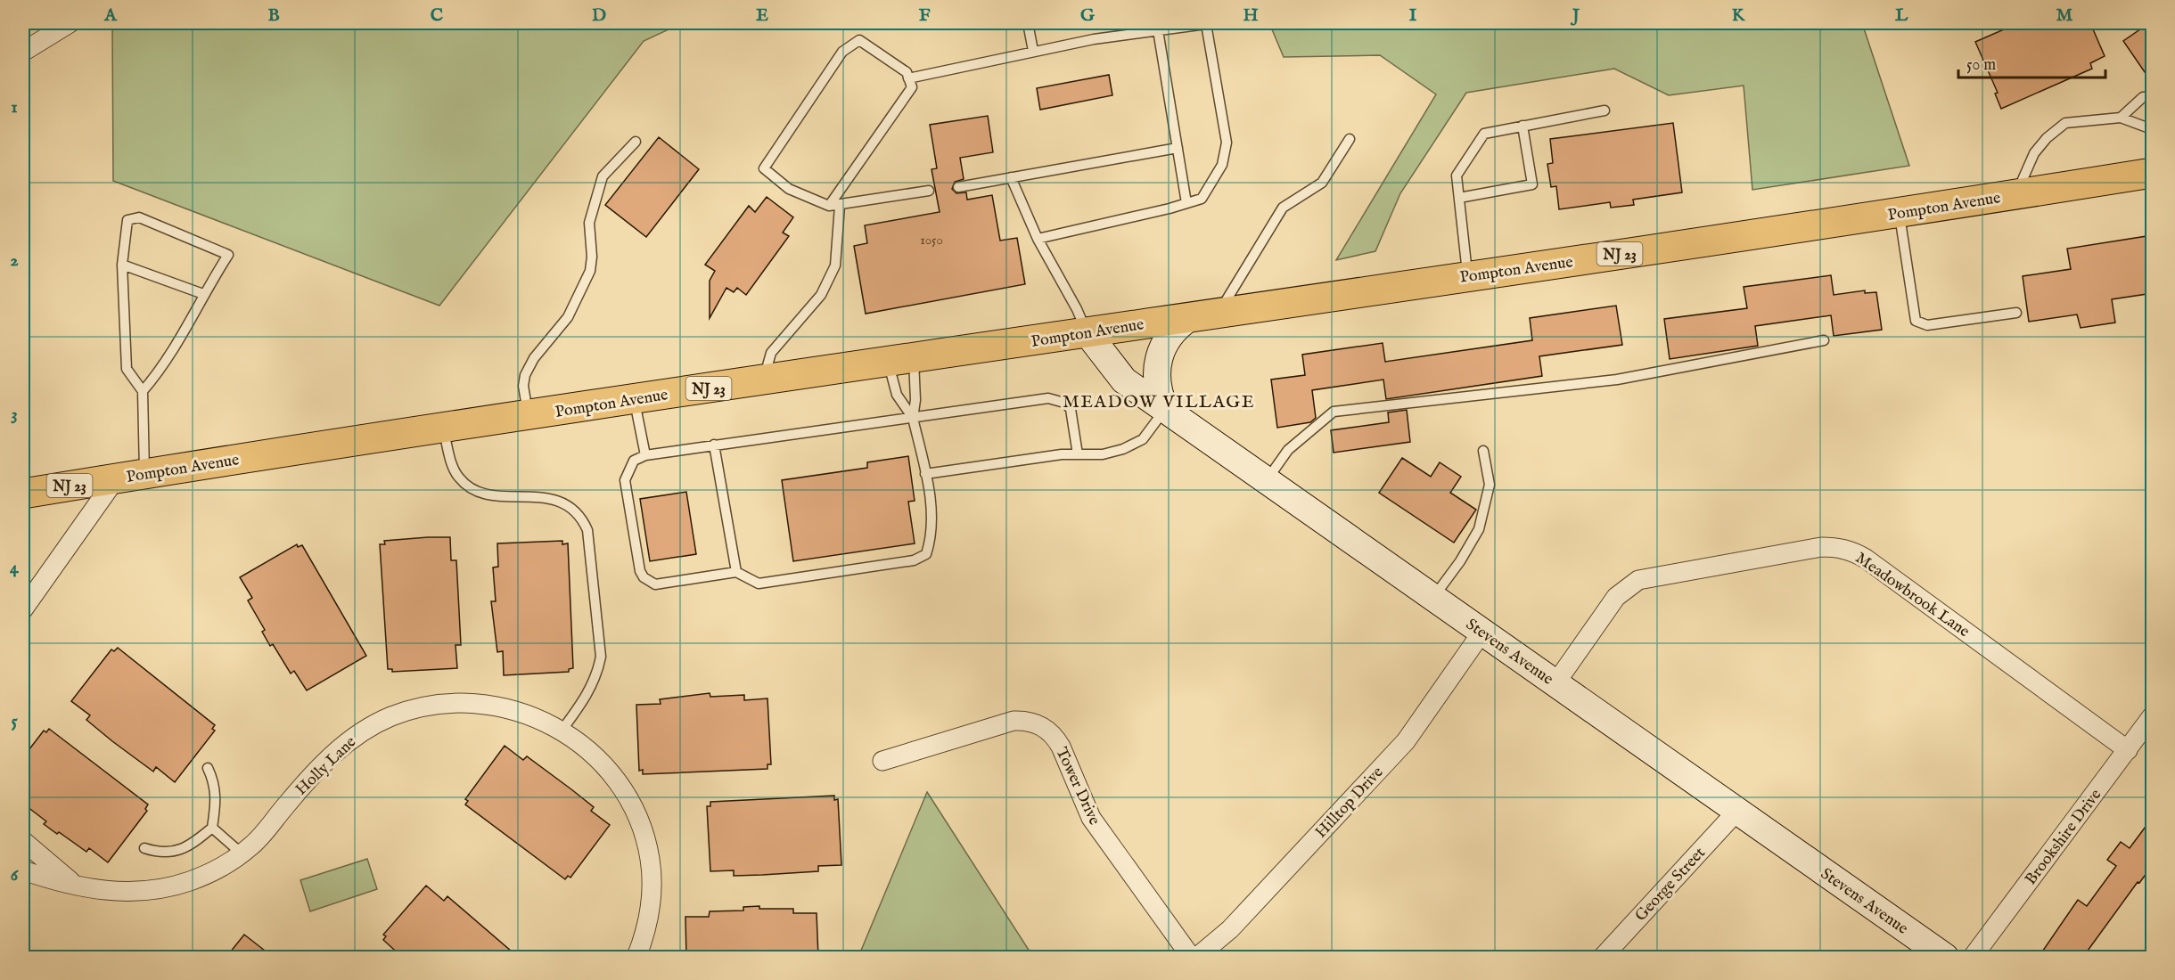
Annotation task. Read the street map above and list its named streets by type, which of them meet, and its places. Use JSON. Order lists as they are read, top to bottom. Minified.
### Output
{"streets":{"main road":["Pompton Avenue","NJ 23","Stevens Avenue"],"street":["Meadowbrook Lane","Holly Lane","Tower Drive","Hilltop Drive","Brookshire Drive","George Street"]},"crossings":[["Pompton Avenue","Stevens Avenue"],["Meadowbrook Lane","Stevens Avenue"],["Meadowbrook Lane","Brookshire Drive"],["Stevens Avenue","Hilltop Drive"],["Stevens Avenue","George Street"]],"districts":["MEADOW VILLAGE"],"house_numbers":["1050"],"scale_bar":"50 m","grid":{"columns":["A","B","C","D","E","F","G","H","I","J","K","L","M"],"rows":["1","2","3","4","5","6"]}}
